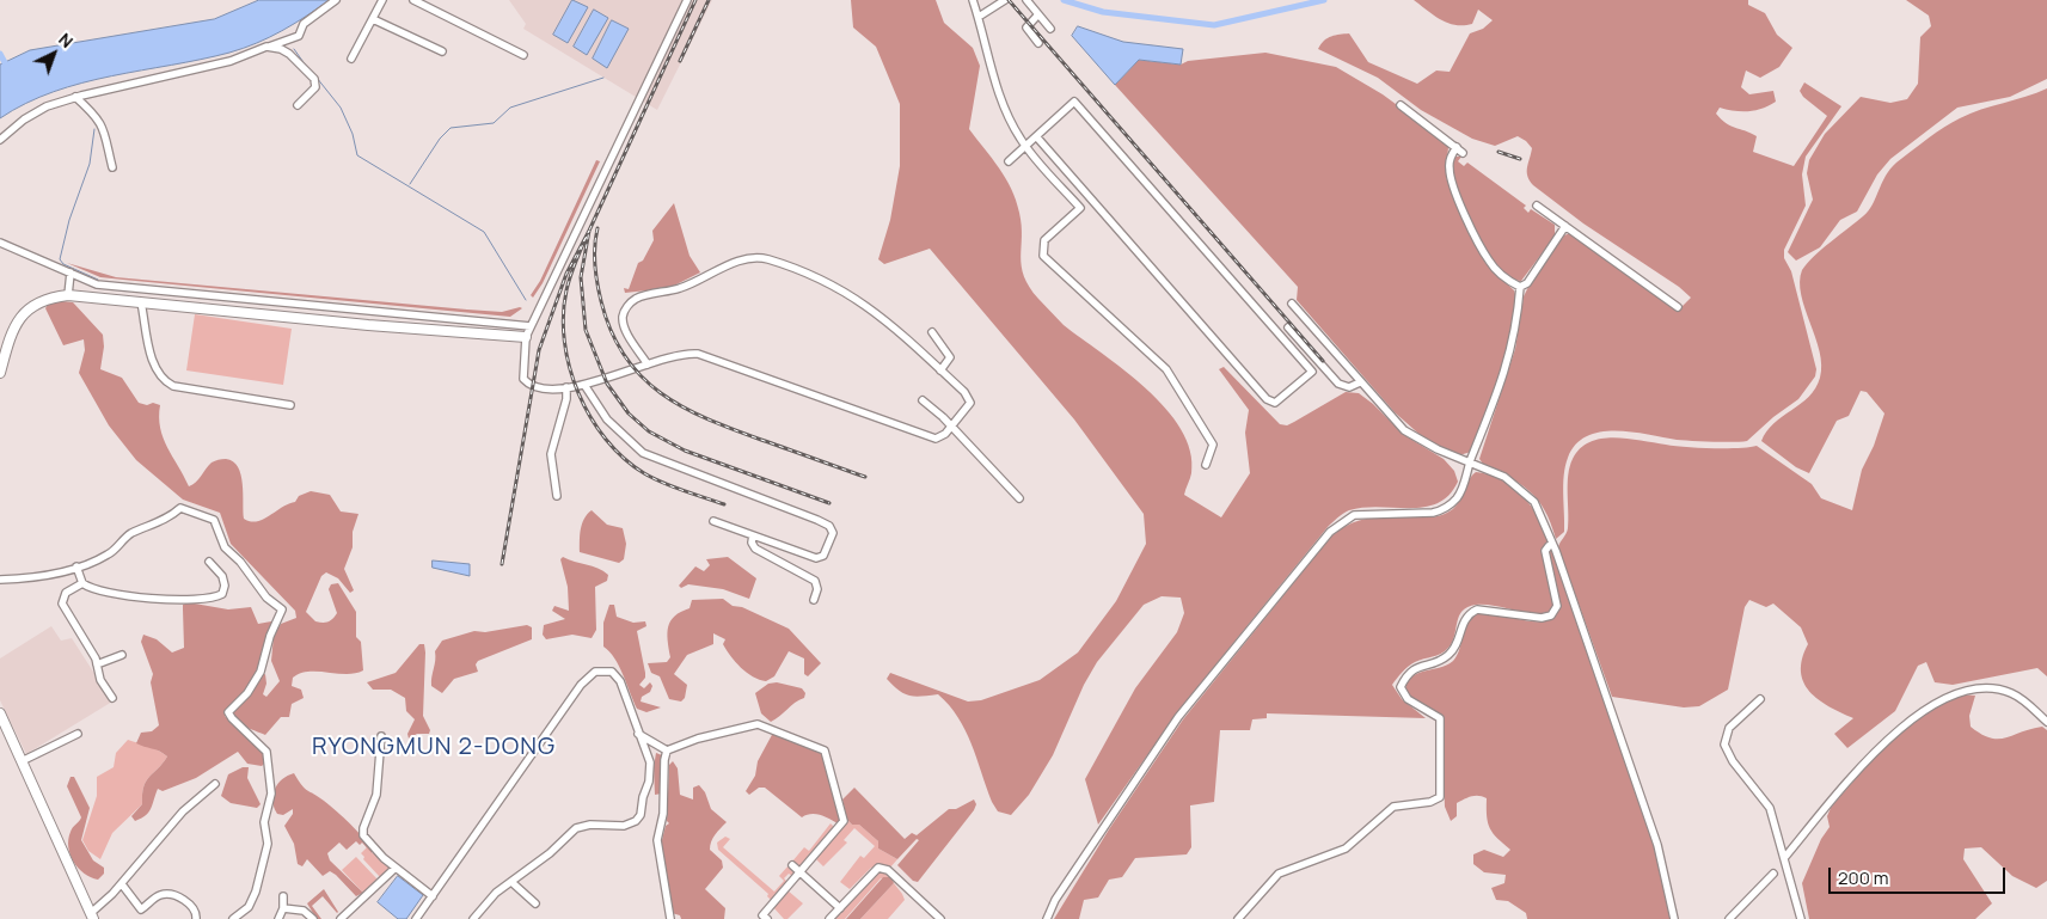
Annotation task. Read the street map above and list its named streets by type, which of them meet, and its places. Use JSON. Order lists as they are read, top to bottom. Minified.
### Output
{"districts":["RYONGMUN 2-DONG"],"scale_bar":"200 m","north":"top right"}
